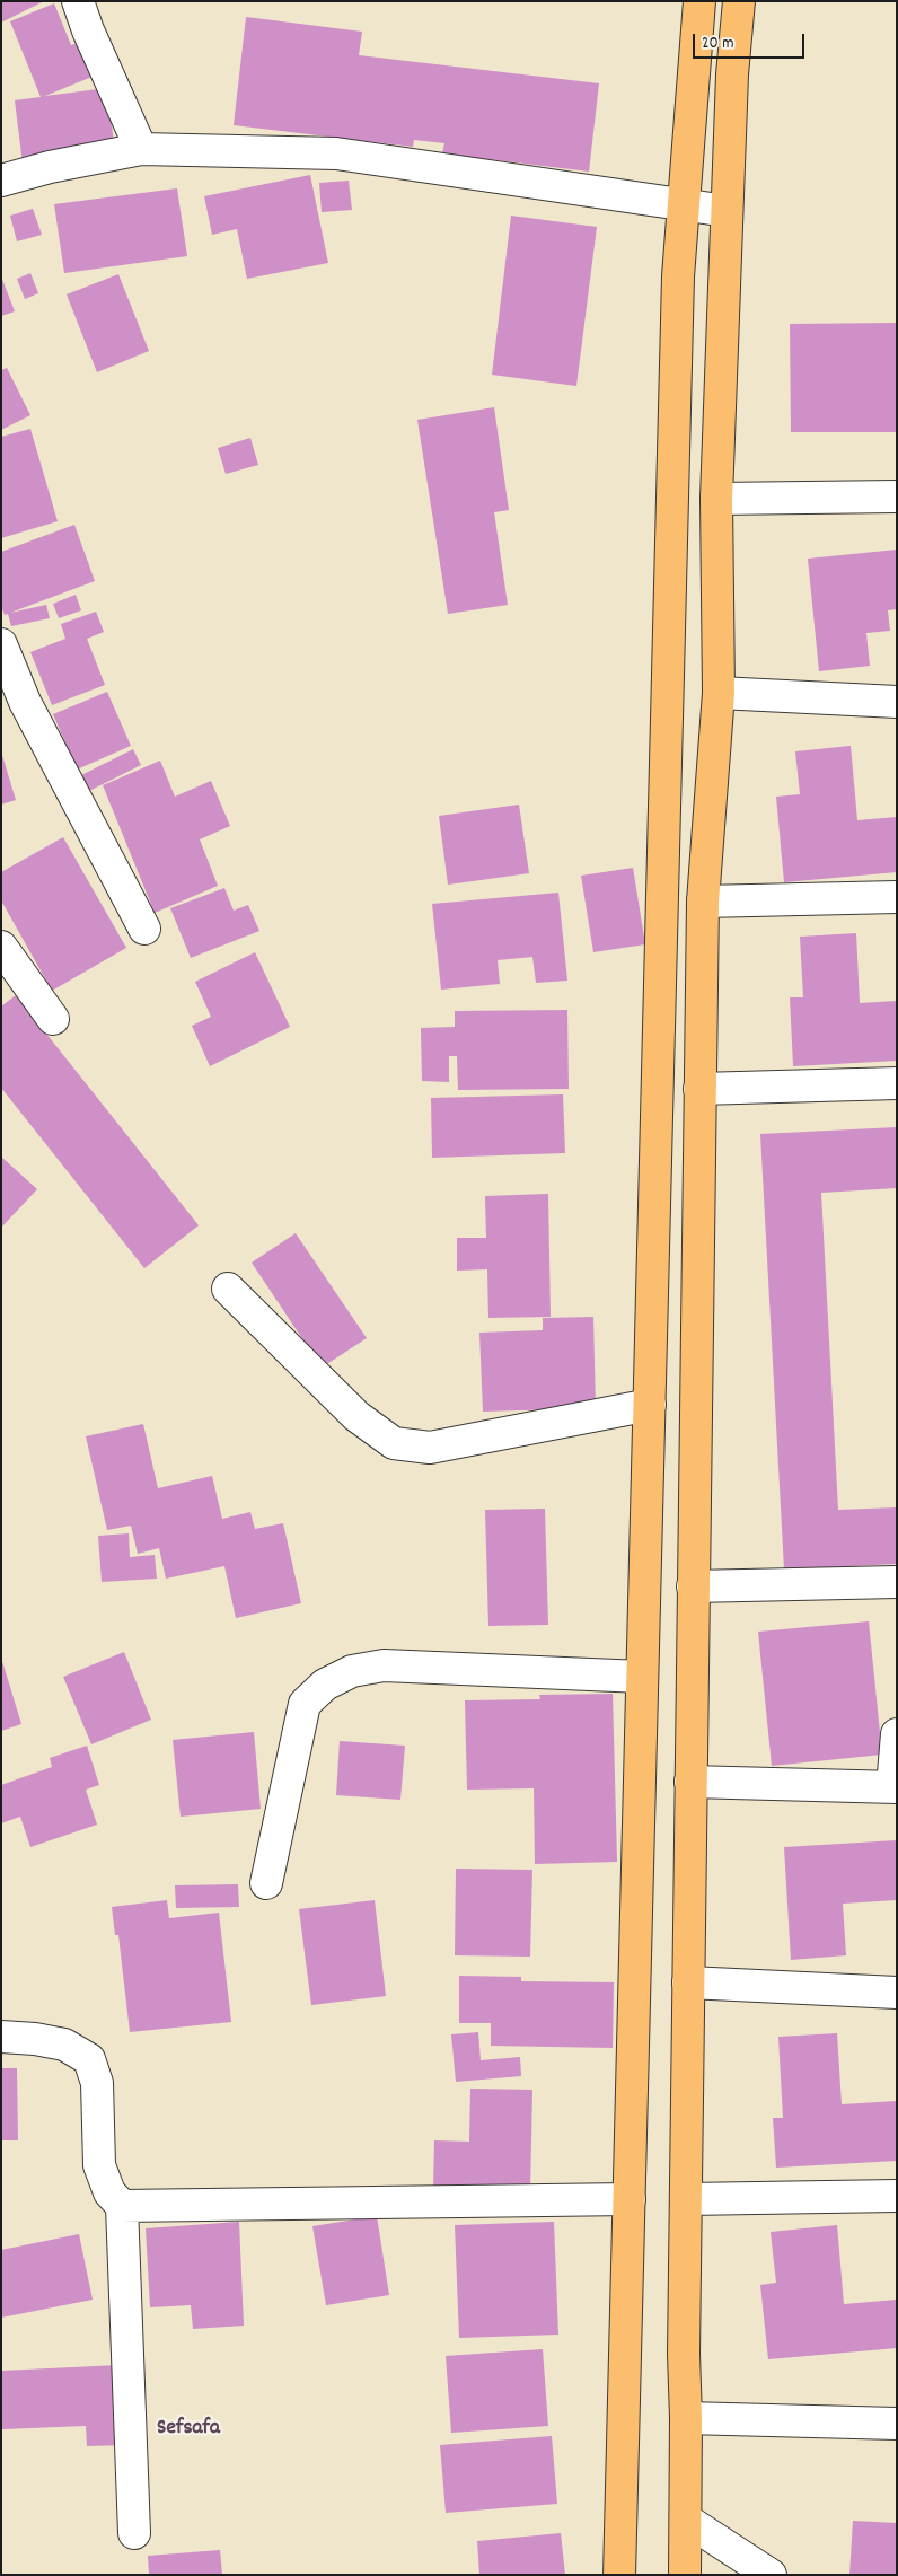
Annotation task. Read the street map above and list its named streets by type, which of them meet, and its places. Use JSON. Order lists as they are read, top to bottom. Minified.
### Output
{"districts":["Sefsafa"],"scale_bar":"20 m"}
